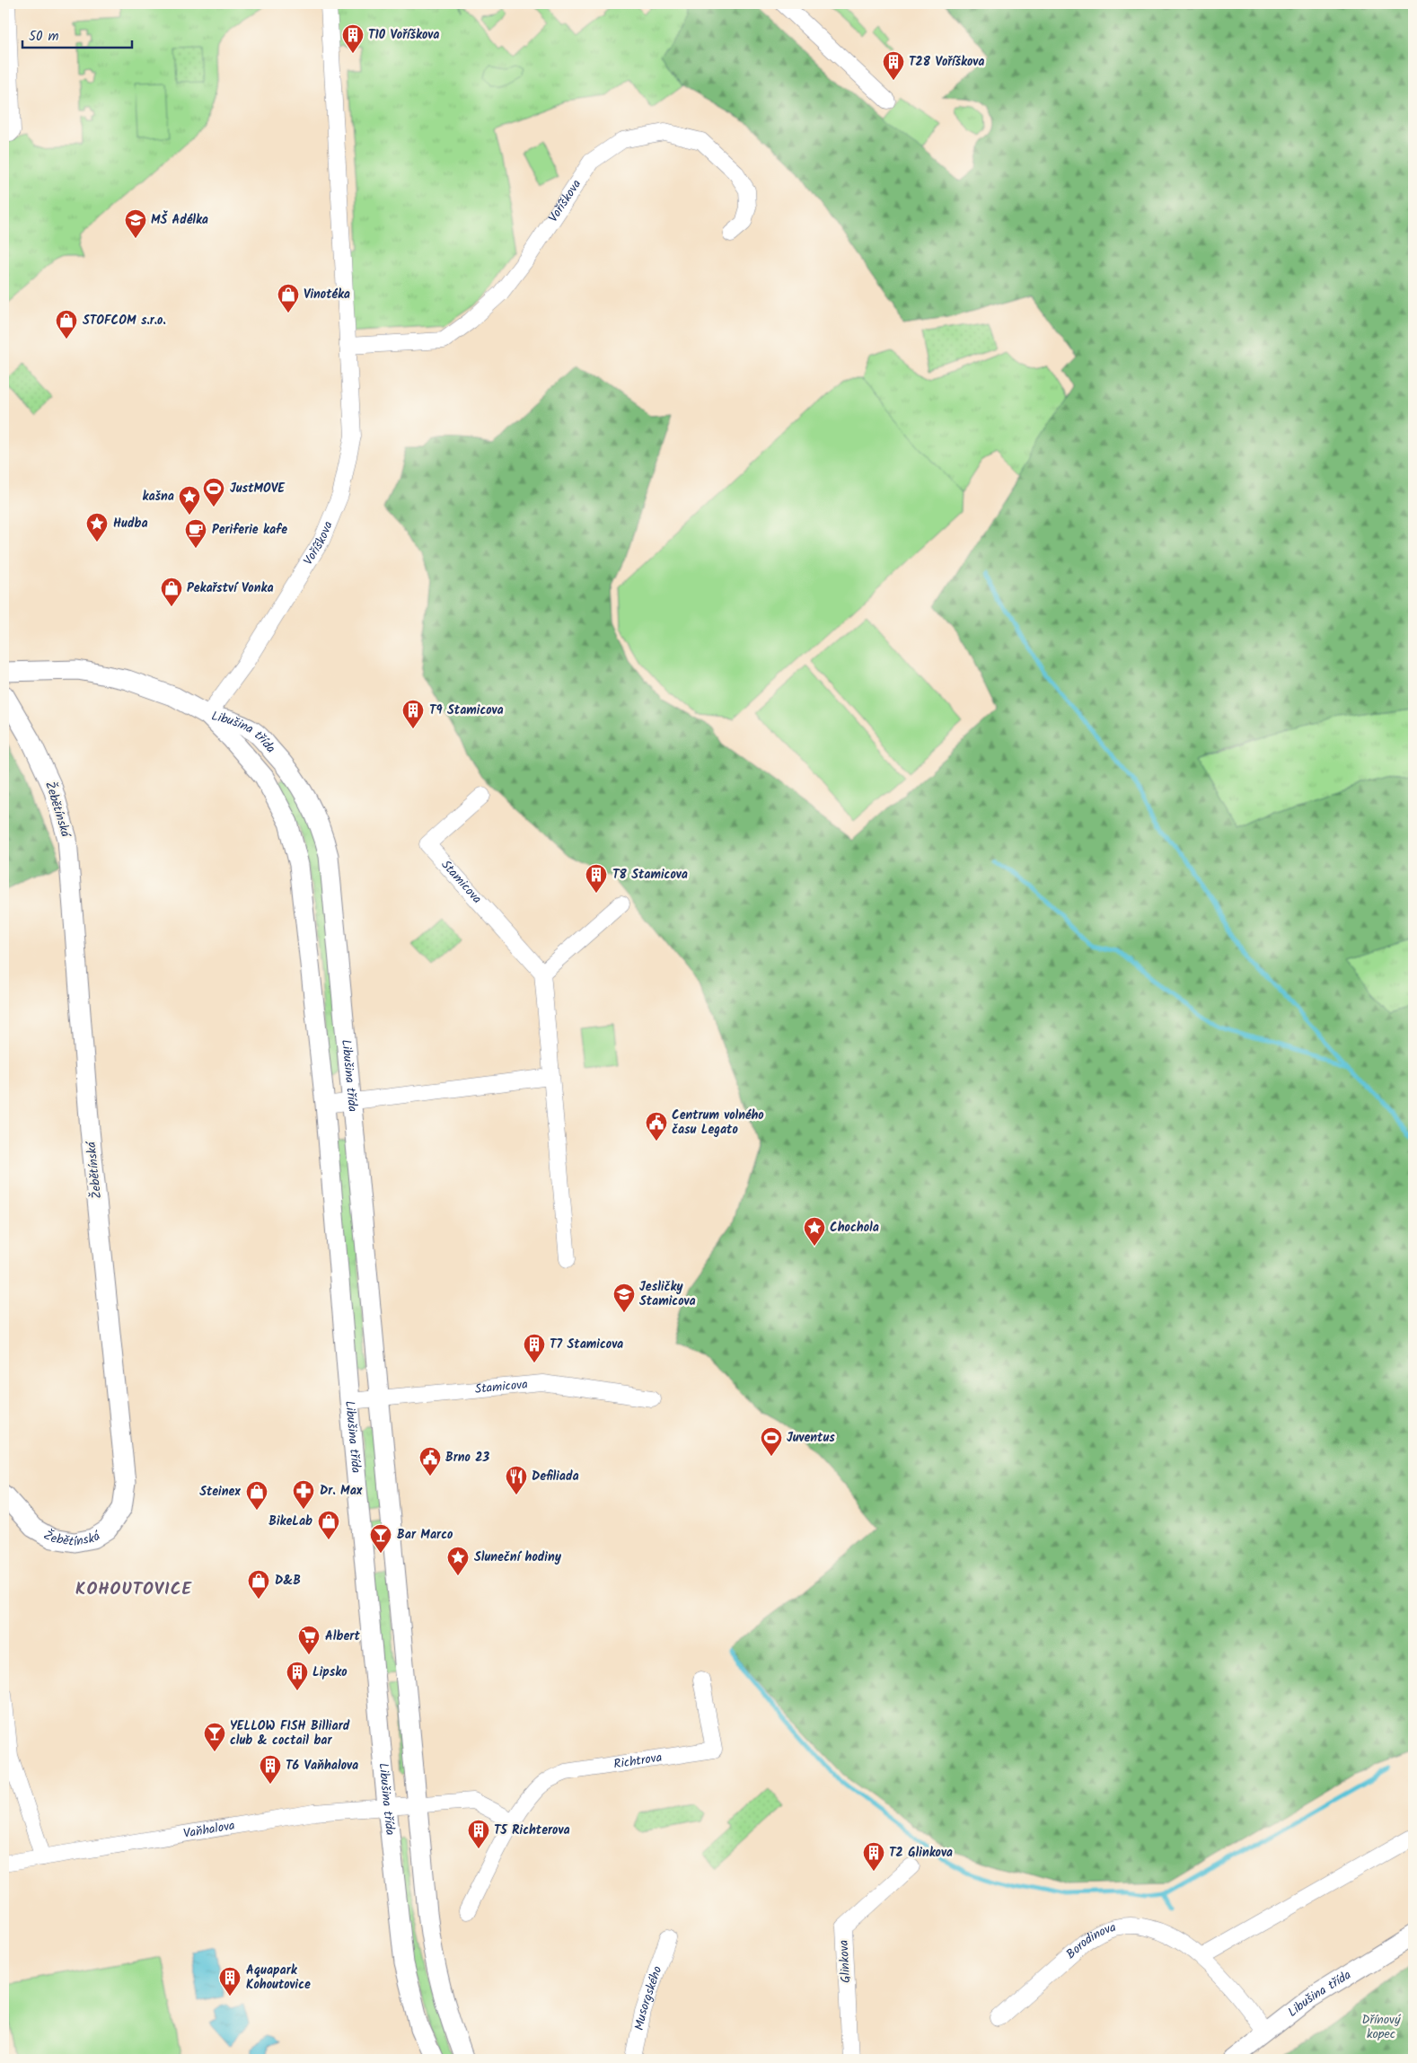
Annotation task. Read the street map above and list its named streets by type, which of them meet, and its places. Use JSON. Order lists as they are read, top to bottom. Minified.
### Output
{"streets":{"street":["Voříškova","Libušina třída","Žebětínská","Stamicova","Richtrova","Vaňhalova","Borodinova","Glinkova","Musorgského"]},"crossings":[["Voříškova","Libušina třída"],["Libušina třída","Stamicova"],["Libušina třída","Vaňhalova"],["Libušina třída","Borodinova"]],"districts":["KOHOUTOVICE"],"parks":["Dřínový kopec"],"places":{"building":["T10 Voříškova","T28 Voříškova","T9 Stamicova","T8 Stamicova","T7 Stamicova","Lipsko","T6 Vaňhalova","T5 Richterova","T2 Glinkova","Aquapark Kohoutovice"],"school or university":["MŠ Adélka","Jesličky Stamicova"],"shop":["Vinotéka","STOFCOM s.r.o.","Pekařství Vonka","Steinex","BikeLab","D&B"],"sports":["JustMOVE","Juventus"],"place":["kašna","Hudba","Chochola","Sluneční hodiny"],"cafe":["Periferie kafe"],"public building":["Centrum volného času Legato","Brno 23"],"restaurant":["Defiliada"],"pharmacy":["Dr. Max"],"bar":["Bar Marco","YELLOW FISH Billiard club & coctail bar"],"supermarket":["Albert"]},"scale_bar":"50 m"}
